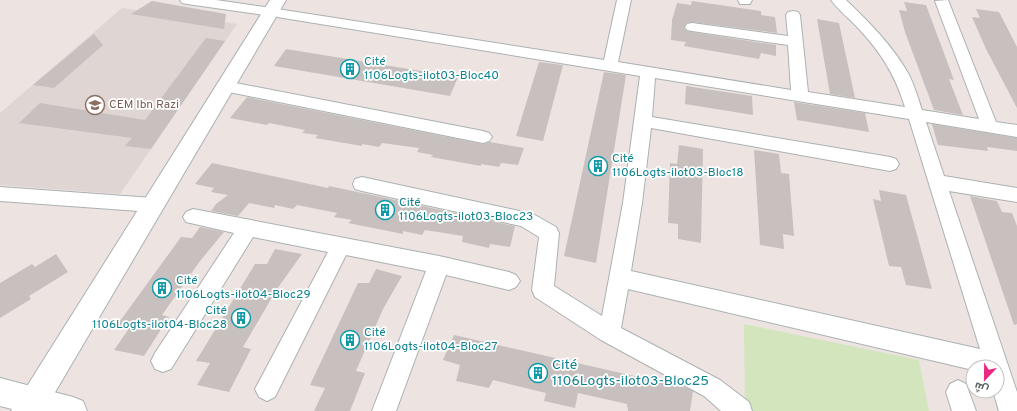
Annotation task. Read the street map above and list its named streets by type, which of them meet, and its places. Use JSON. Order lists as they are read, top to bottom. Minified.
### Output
{"places":{"building":["Cité 1106Logts-ilot03-Bloc40","Cité 1106Logts-ilot03-Bloc18","Cité 1106Logts-ilot03-Bloc23","Cité 1106Logts-ilot04-Bloc29","Cité 1106Logts-ilot04-Bloc28","Cité 1106Logts-ilot04-Bloc27","Cité 1106Logts-ilot03-Bloc25"],"school or university":["CEM Ibn Razi"]},"north":"bottom"}
